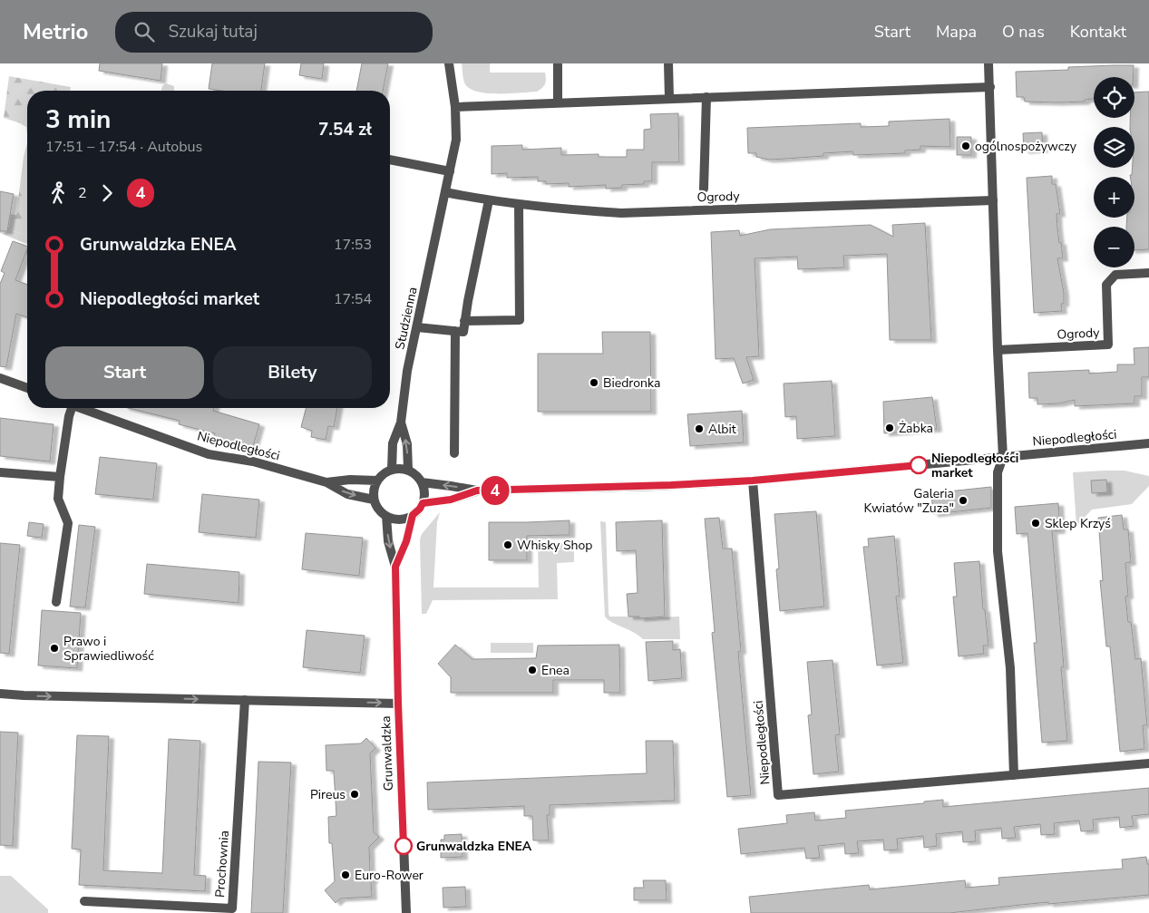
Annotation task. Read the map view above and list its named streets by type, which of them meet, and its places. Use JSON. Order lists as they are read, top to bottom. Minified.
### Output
{"streets":{"street":["Ogrody","Studzienna","Niepodległości","Grunwaldzka","Prochownia"]},"crossings":[["Ogrody","Studzienna"],["Studzienna","Niepodległości"],["Studzienna","Grunwaldzka"],["Niepodległości","Grunwaldzka"]],"places":["ogólnospożywczy","Biedronka","Żabka","Albit","Niepodległości market","Galeria Kwiatów \"Zuza\"","Sklep Krzyś","Whisky Shop","Prawo i Sprawiedliwość","Enea","Pireus","Grunwaldzka ENEA","Euro-Rower"],"lines":["bus line 4"],"page":{"header":"Metrio","search":"Szukaj tutaj","nav":["Start","Mapa","O nas","Kontakt"],"on_map":"4","map_buttons":["+","−"],"heading":["3 min","17:51 – 17:54 · Autobus","7.54 zł"],"legs":["2","4"],"list":[{"name":"Grunwaldzka ENEA","value":"17:53"},{"name":"Niepodległości market","value":"17:54"}],"buttons":["Start","Bilety"]}}
